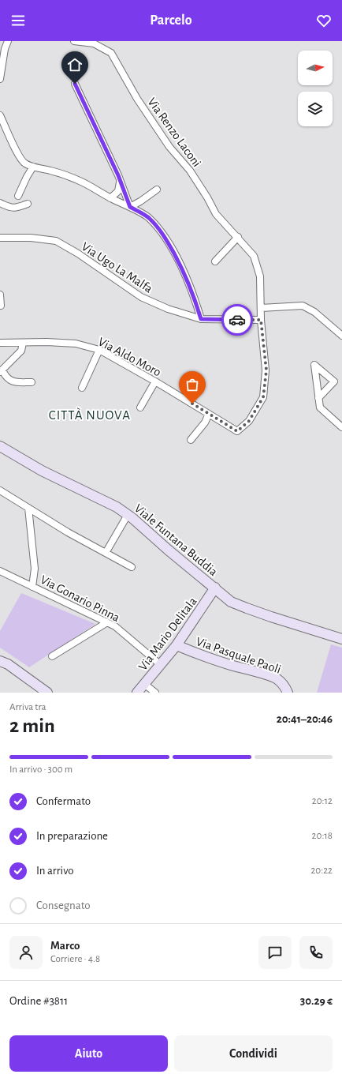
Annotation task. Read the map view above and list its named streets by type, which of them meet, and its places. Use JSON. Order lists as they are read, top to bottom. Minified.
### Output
{"streets":{"main road":["Viale Funtana Buddia","Via Mario Delitala","Via Pasquale Paoli"],"street":["Via Renzo Laconi","Via Ugo La Malfa","Via Aldo Moro","Via Gonario Pinna"]},"crossings":[["Via Renzo Laconi","Via Ugo La Malfa"],["Via Renzo Laconi","Via Aldo Moro"],["Viale Funtana Buddia","Via Mario Delitala"],["Via Gonario Pinna","Via Mario Delitala"],["Via Mario Delitala","Via Pasquale Paoli"]],"districts":["CITTÀ NUOVA"],"north":"right","page":{"header":"Parcelo","heading":["2 min","Arriva tra","20:41–20:46"],"panel":["Marco","Corriere · 4.8","Ordine #3811","30.29 €"],"bar":"In arrivo · 300 m","list":[["Confermato","20:12"],["In preparazione","20:18"],["In arrivo","20:22"],"Consegnato"],"buttons":["Aiuto","Condividi"]}}
